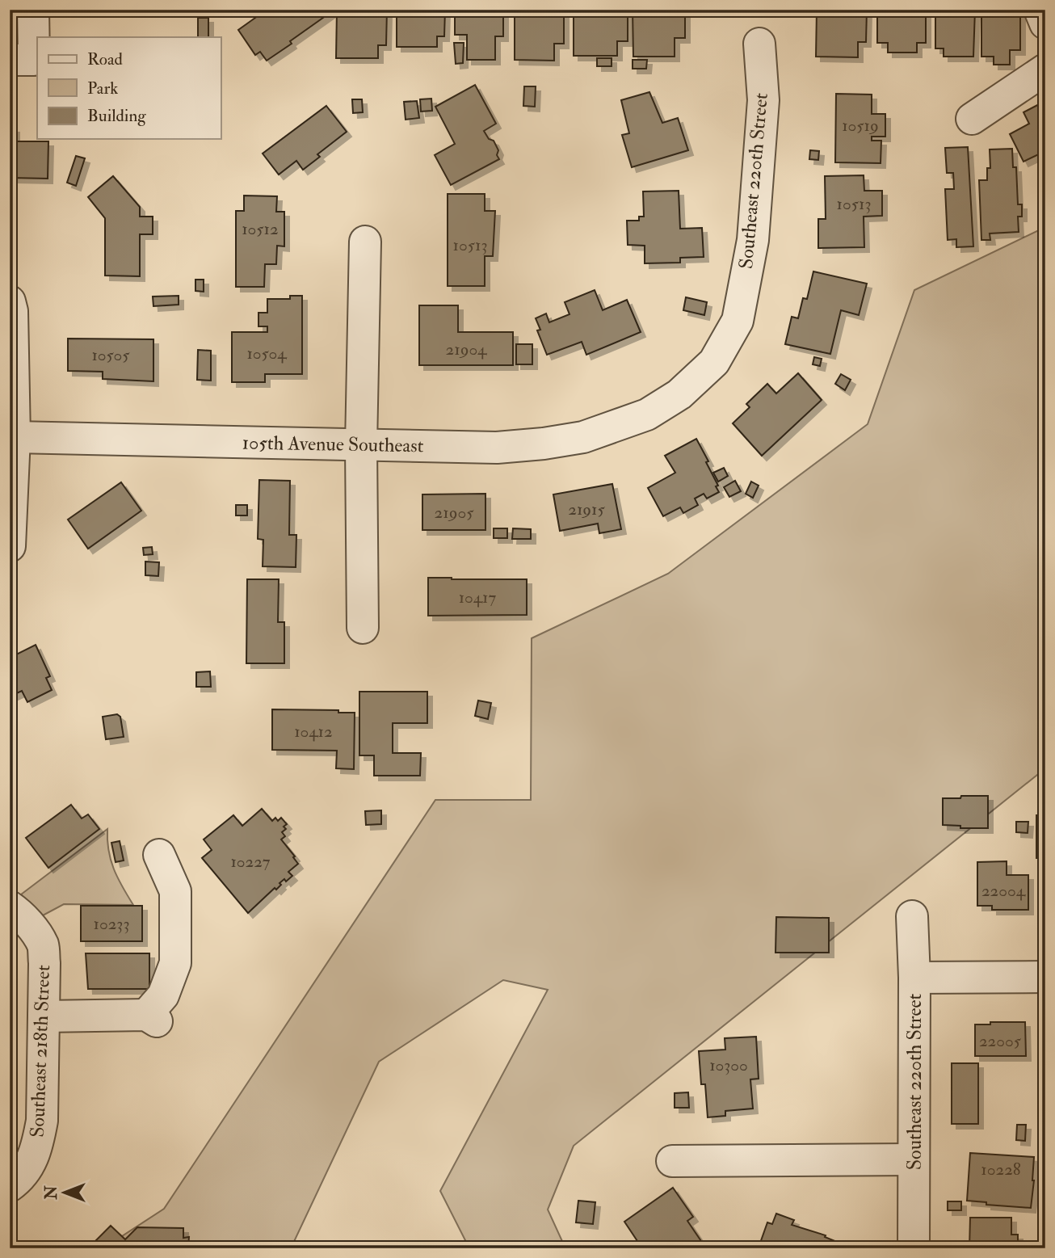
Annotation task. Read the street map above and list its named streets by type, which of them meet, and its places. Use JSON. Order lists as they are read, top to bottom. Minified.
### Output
{"streets":{"street":["Southeast 220th Street","105th Avenue Southeast","Southeast 218th Street"]},"crossings":[["Southeast 220th Street","105th Avenue Southeast"]],"house_numbers":["10519","10513","10512","10513","21904","10504","10505","21915","21905","10417","10412","10227","22004","10233","22005","10300","10228"],"legend":["Road","Park","Building"],"north":"left"}
